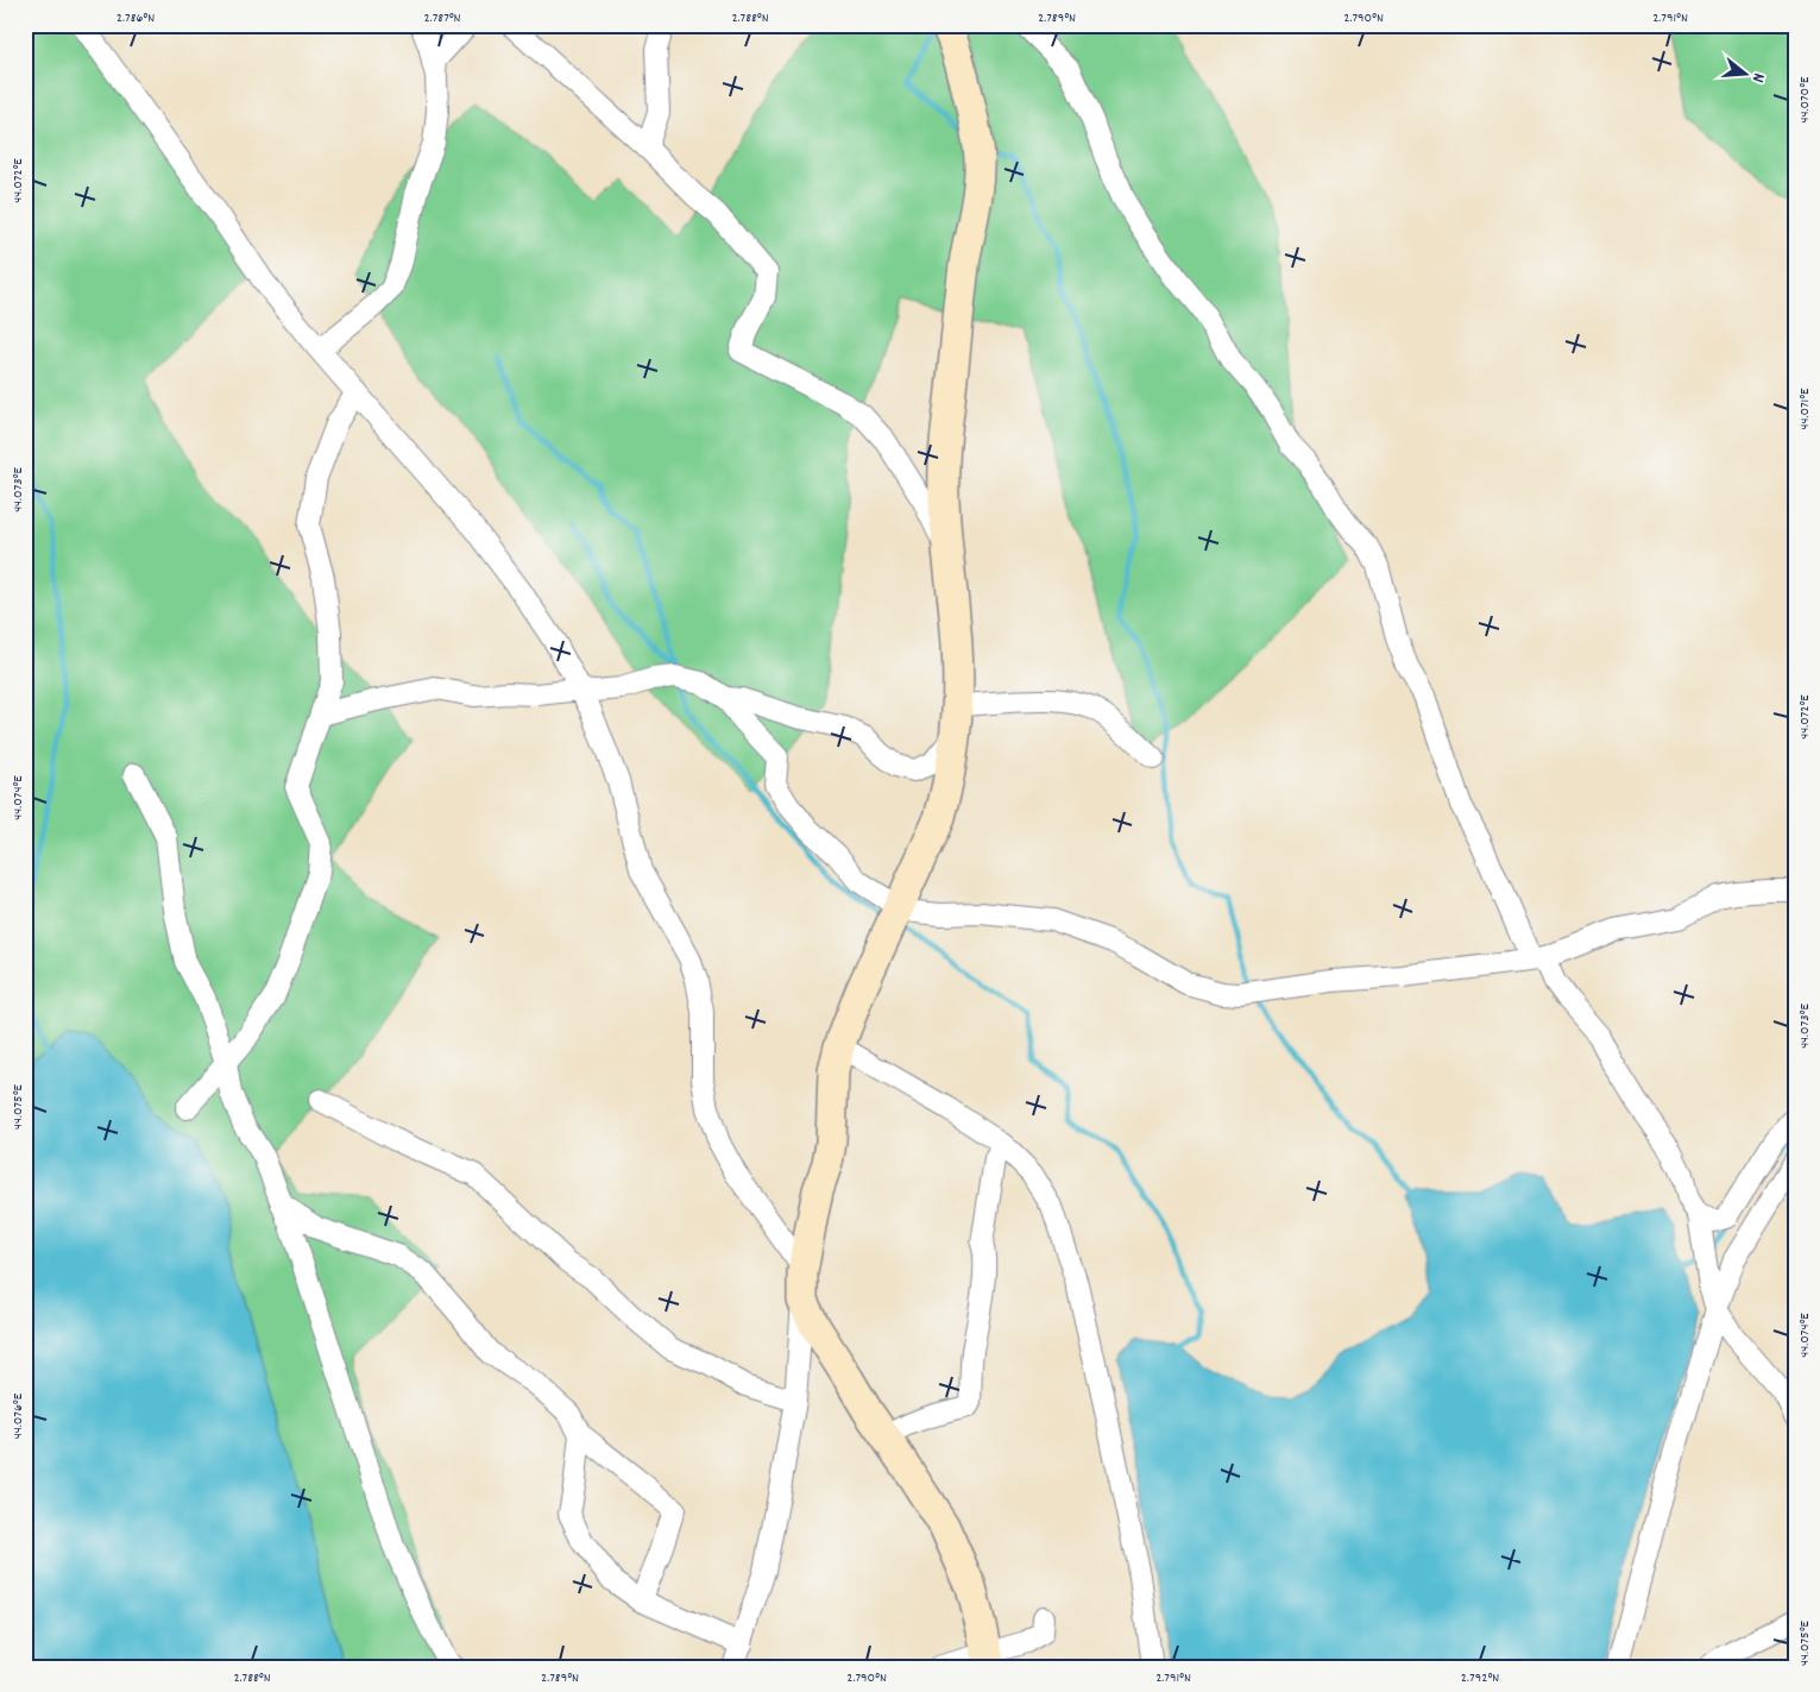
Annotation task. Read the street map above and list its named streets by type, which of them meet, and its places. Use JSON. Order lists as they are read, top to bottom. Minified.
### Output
{"north":"right","coordinates":["2.786°N","2.787°N","2.788°N","2.789°N","2.790°N","2.791°N","44.070°E","44.072°E","44.071°E","44.073°E","44.074°E","44.075°E","44.076°E","2.792°N"]}
